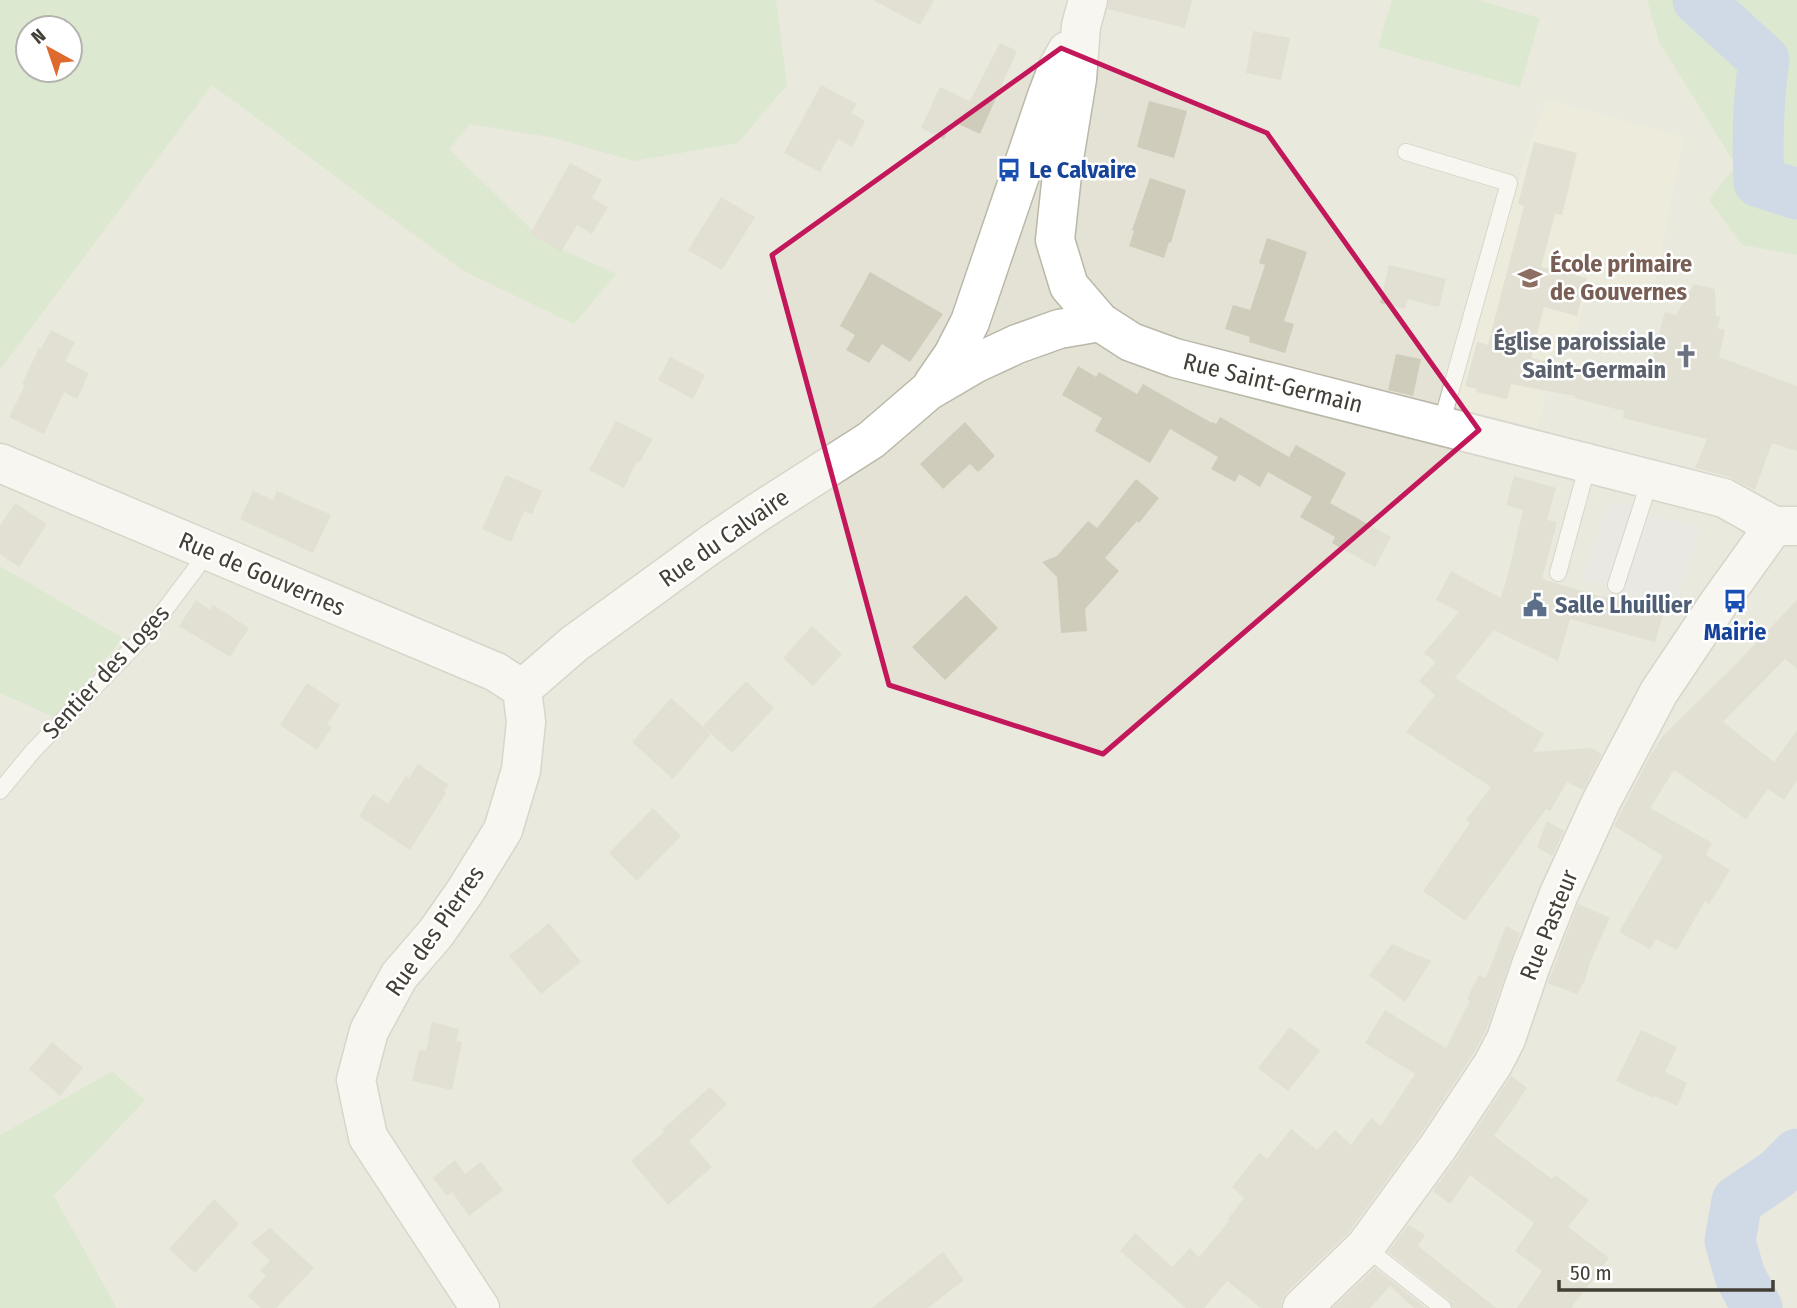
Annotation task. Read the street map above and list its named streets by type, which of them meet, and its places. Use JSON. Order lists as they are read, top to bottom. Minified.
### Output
{"streets":{"street":["Rue Saint-Germain","Rue du Calvaire","Rue de Gouvernes","Rue Pasteur","Rue des Pierres"],"lane":["Sentier des Loges"]},"crossings":[["Rue Saint-Germain","Rue du Calvaire"],["Rue Saint-Germain","Rue Pasteur"],["Rue du Calvaire","Rue de Gouvernes"],["Rue du Calvaire","Rue des Pierres"],["Rue de Gouvernes","Sentier des Loges"],["Rue de Gouvernes","Rue des Pierres"]],"places":{"bus stop":["Le Calvaire","Mairie"],"school or university":["École primaire de Gouvernes"],"church":["Église paroissiale Saint-Germain"],"public building":["Salle Lhuillier"]},"scale_bar":"50 m","north":"top left"}
